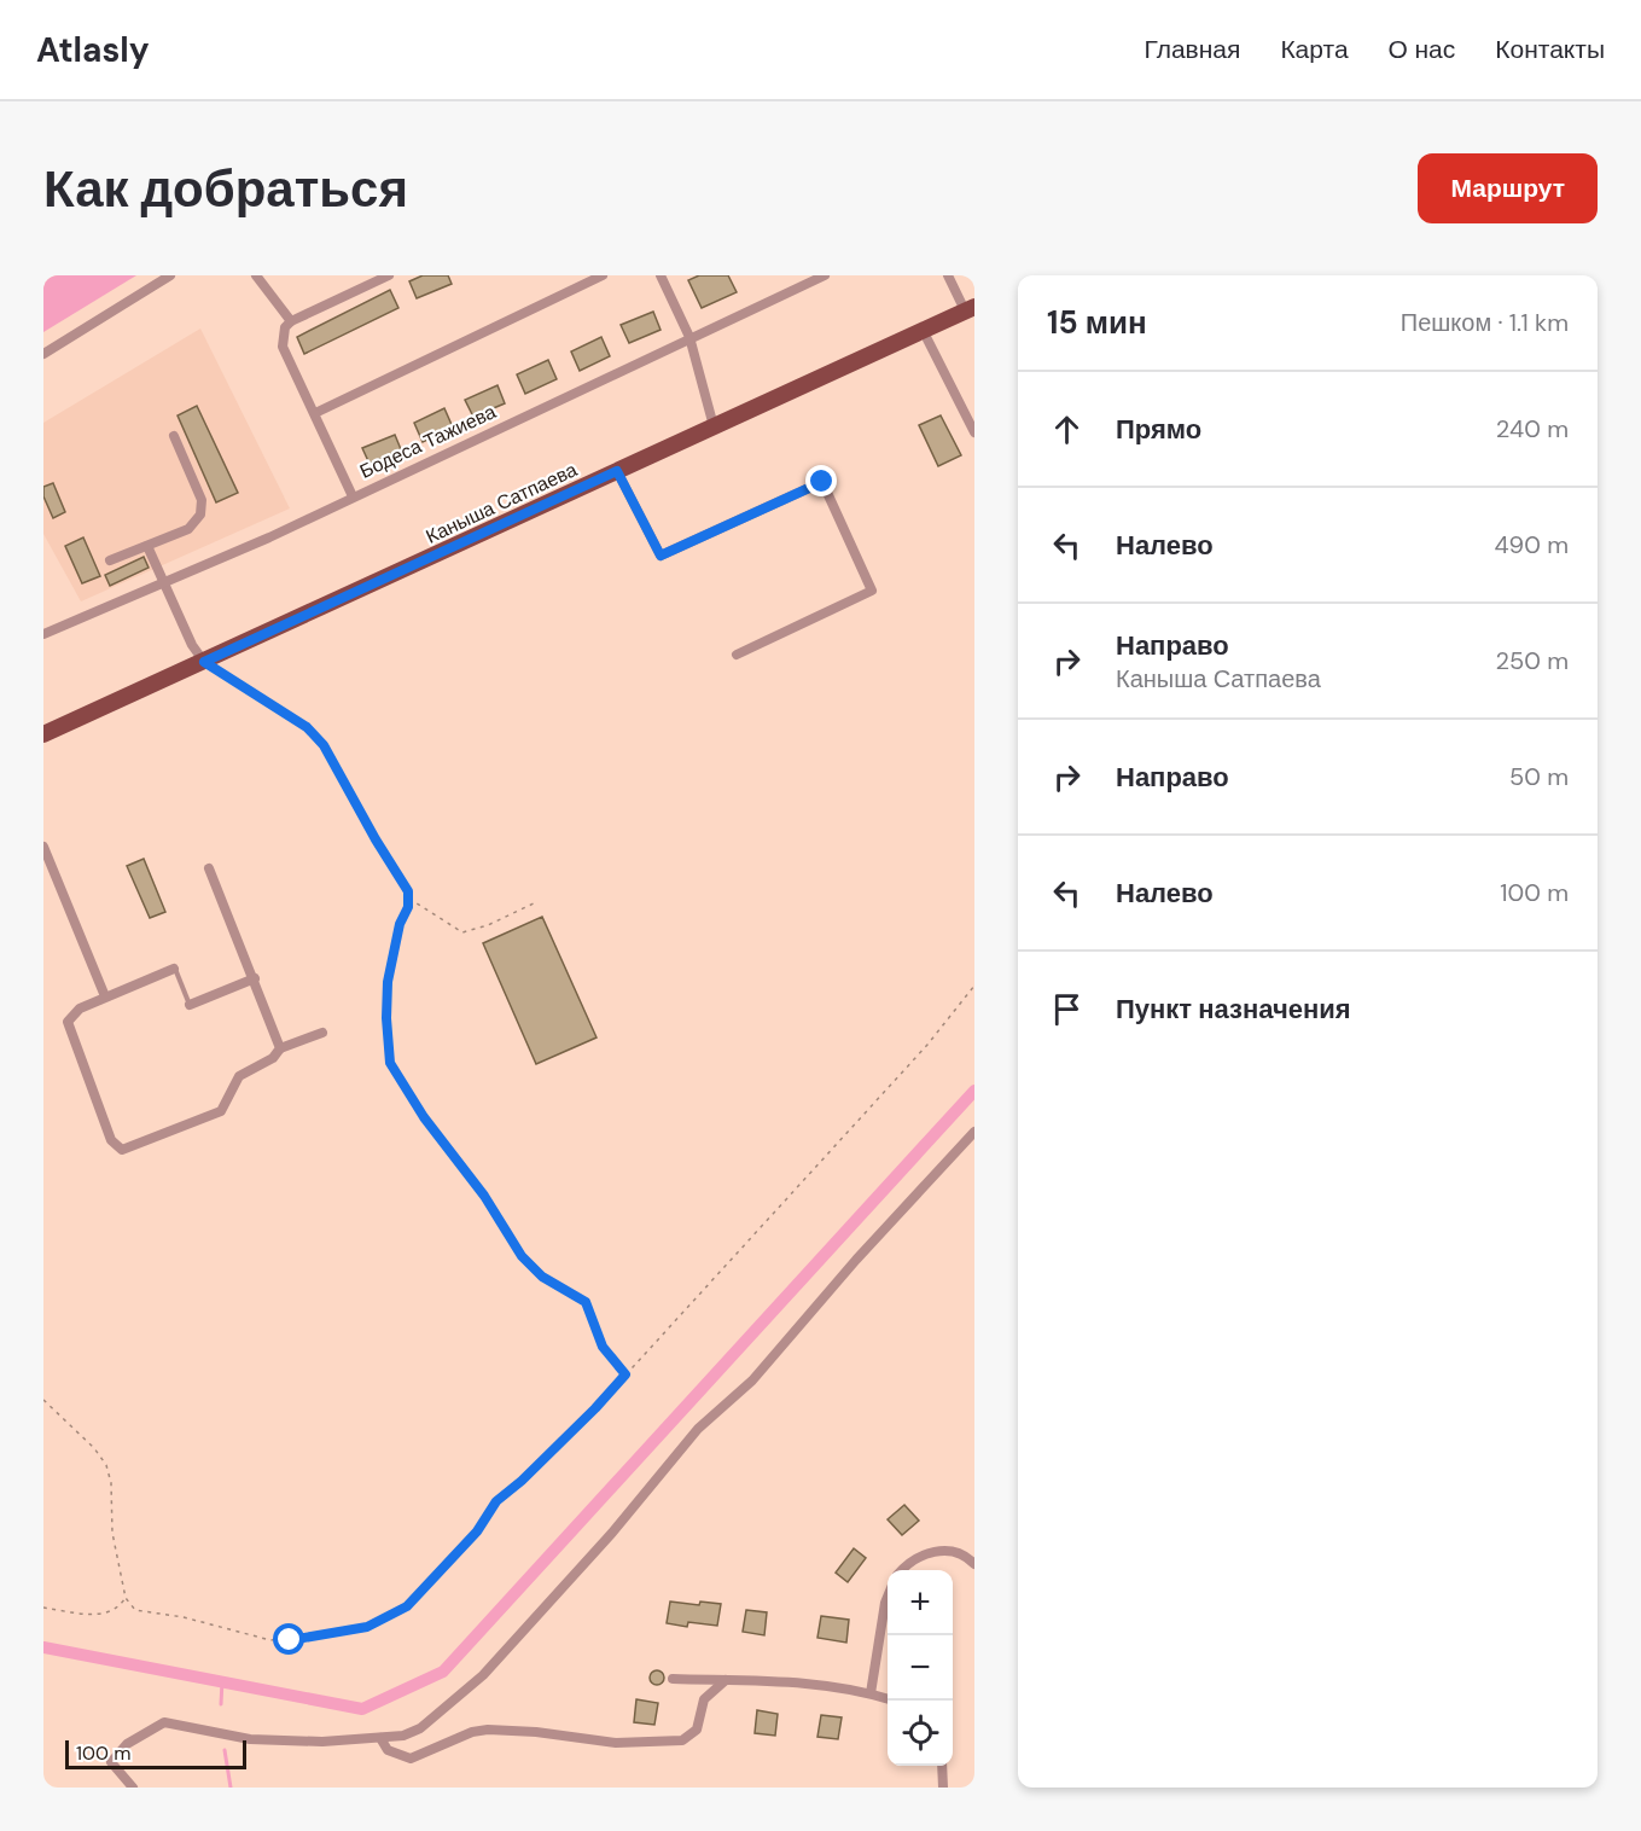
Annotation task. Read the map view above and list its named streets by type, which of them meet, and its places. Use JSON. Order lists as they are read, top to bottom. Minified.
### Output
{"streets":{"main road":["Каныша Сатпаева"],"street":["Бодеса Тажиева"]},"scale_bar":"100 m","page":{"header":"Atlasly","nav":["Главная","Карта","О нас","Контакты"],"buttons":"Маршрут","title":"Как добраться","heading":["15 мин","Пешком · 1.1 km"],"list":[["Прямо","240 m"],["Налево","490 m"],["Направо","Каныша Сатпаева","250 m"],["Направо","50 m"],["Налево","100 m"],"Пункт назначения"],"map_buttons":["+","−"],"scale":"100 m"}}
